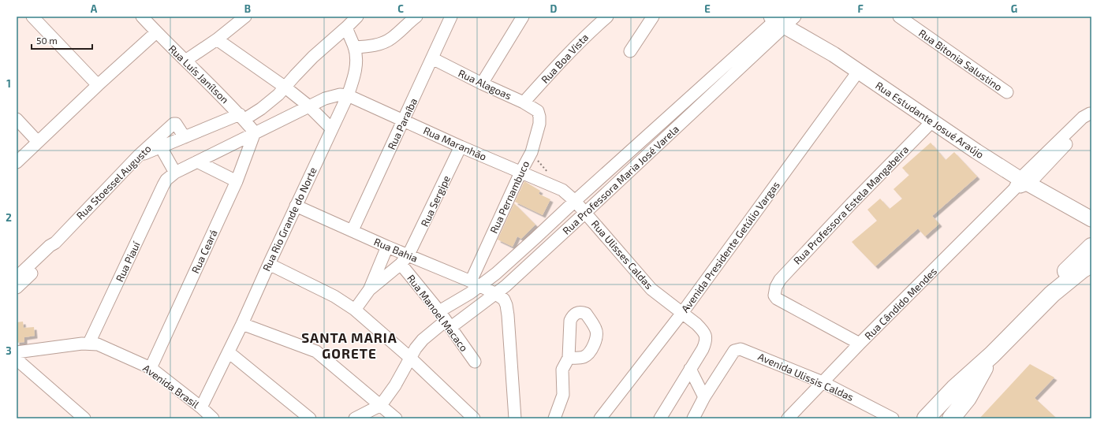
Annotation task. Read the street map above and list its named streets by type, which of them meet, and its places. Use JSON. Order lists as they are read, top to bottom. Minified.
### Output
{"streets":{"main road":["Rua Estudante Josué Araújo"],"street":["Rua Boa Vista","Rua Bitonia Salustino","Rua Luís Janílson","Rua Alagoas","Rua Paraíba","Rua Maranhão","Rua Professora Maria José Varela","Rua Stoessel Augusto","Rua Pernambuco","Rua Sergipe","Rua Professora Estela Mangabeira","Rua Rio Grande do Norte","Avenida Presidente Getúlio Vargas","Rua Bahia","Rua Ceará","Rua Ulisses Caldas","Rua Piauí","Rua Cândido Mendes","Rua Manoel Macaco","Avenida Ulissis Caldas","Avenida Brasil"]},"crossings":[["Rua Boa Vista","Rua Alagoas"],["Rua Luís Janílson","Rua Ceará"],["Rua Alagoas","Rua Paraíba"],["Rua Alagoas","Rua Pernambuco"],["Rua Estudante Josué Araújo","Rua Professora Maria José Varela"],["Rua Estudante Josué Araújo","Rua Professora Estela Mangabeira"],["Rua Estudante Josué Araújo","Avenida Presidente Getúlio Vargas"],["Rua Estudante Josué Araújo","Rua Cândido Mendes"],["Rua Paraíba","Rua Maranhão"],["Rua Paraíba","Rua Bahia"],["Rua Maranhão","Rua Pernambuco"],["Rua Maranhão","Rua Sergipe"],["Rua Maranhão","Rua Rio Grande do Norte"],["Rua Maranhão","Rua Ulisses Caldas"],["Rua Professora Maria José Varela","Rua Pernambuco"],["Rua Professora Maria José Varela","Rua Bahia"],["Rua Professora Maria José Varela","Rua Ulisses Caldas"],["Rua Professora Maria José Varela","Rua Manoel Macaco"],["Rua Pernambuco","Rua Bahia"],["Rua Sergipe","Rua Bahia"],["Rua Sergipe","Rua Manoel Macaco"],["Rua Professora Estela Mangabeira","Rua Cândido Mendes"],["Rua Rio Grande do Norte","Rua Bahia"],["Rua Rio Grande do Norte","Avenida Brasil"],["Avenida Presidente Getúlio Vargas","Rua Ulisses Caldas"],["Rua Ceará","Avenida Brasil"],["Rua Piauí","Avenida Brasil"],["Rua Cândido Mendes","Avenida Ulissis Caldas"]],"districts":["SANTA MARIA GORETE"],"scale_bar":"50 m","grid":{"columns":["A","B","C","D","E","F","G"],"rows":["1","2","3"]}}
